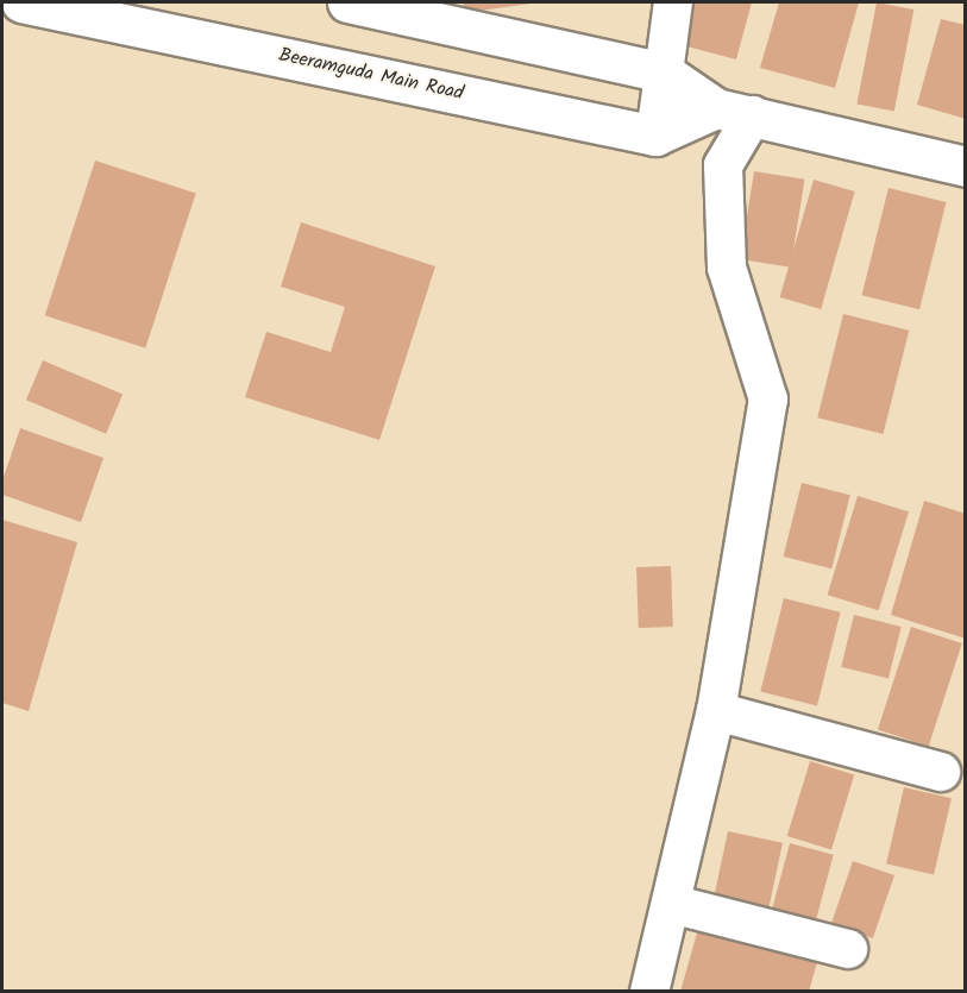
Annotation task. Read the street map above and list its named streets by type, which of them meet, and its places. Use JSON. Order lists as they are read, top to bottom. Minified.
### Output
{"streets":{"main road":["Beeramguda Main Road"]}}
